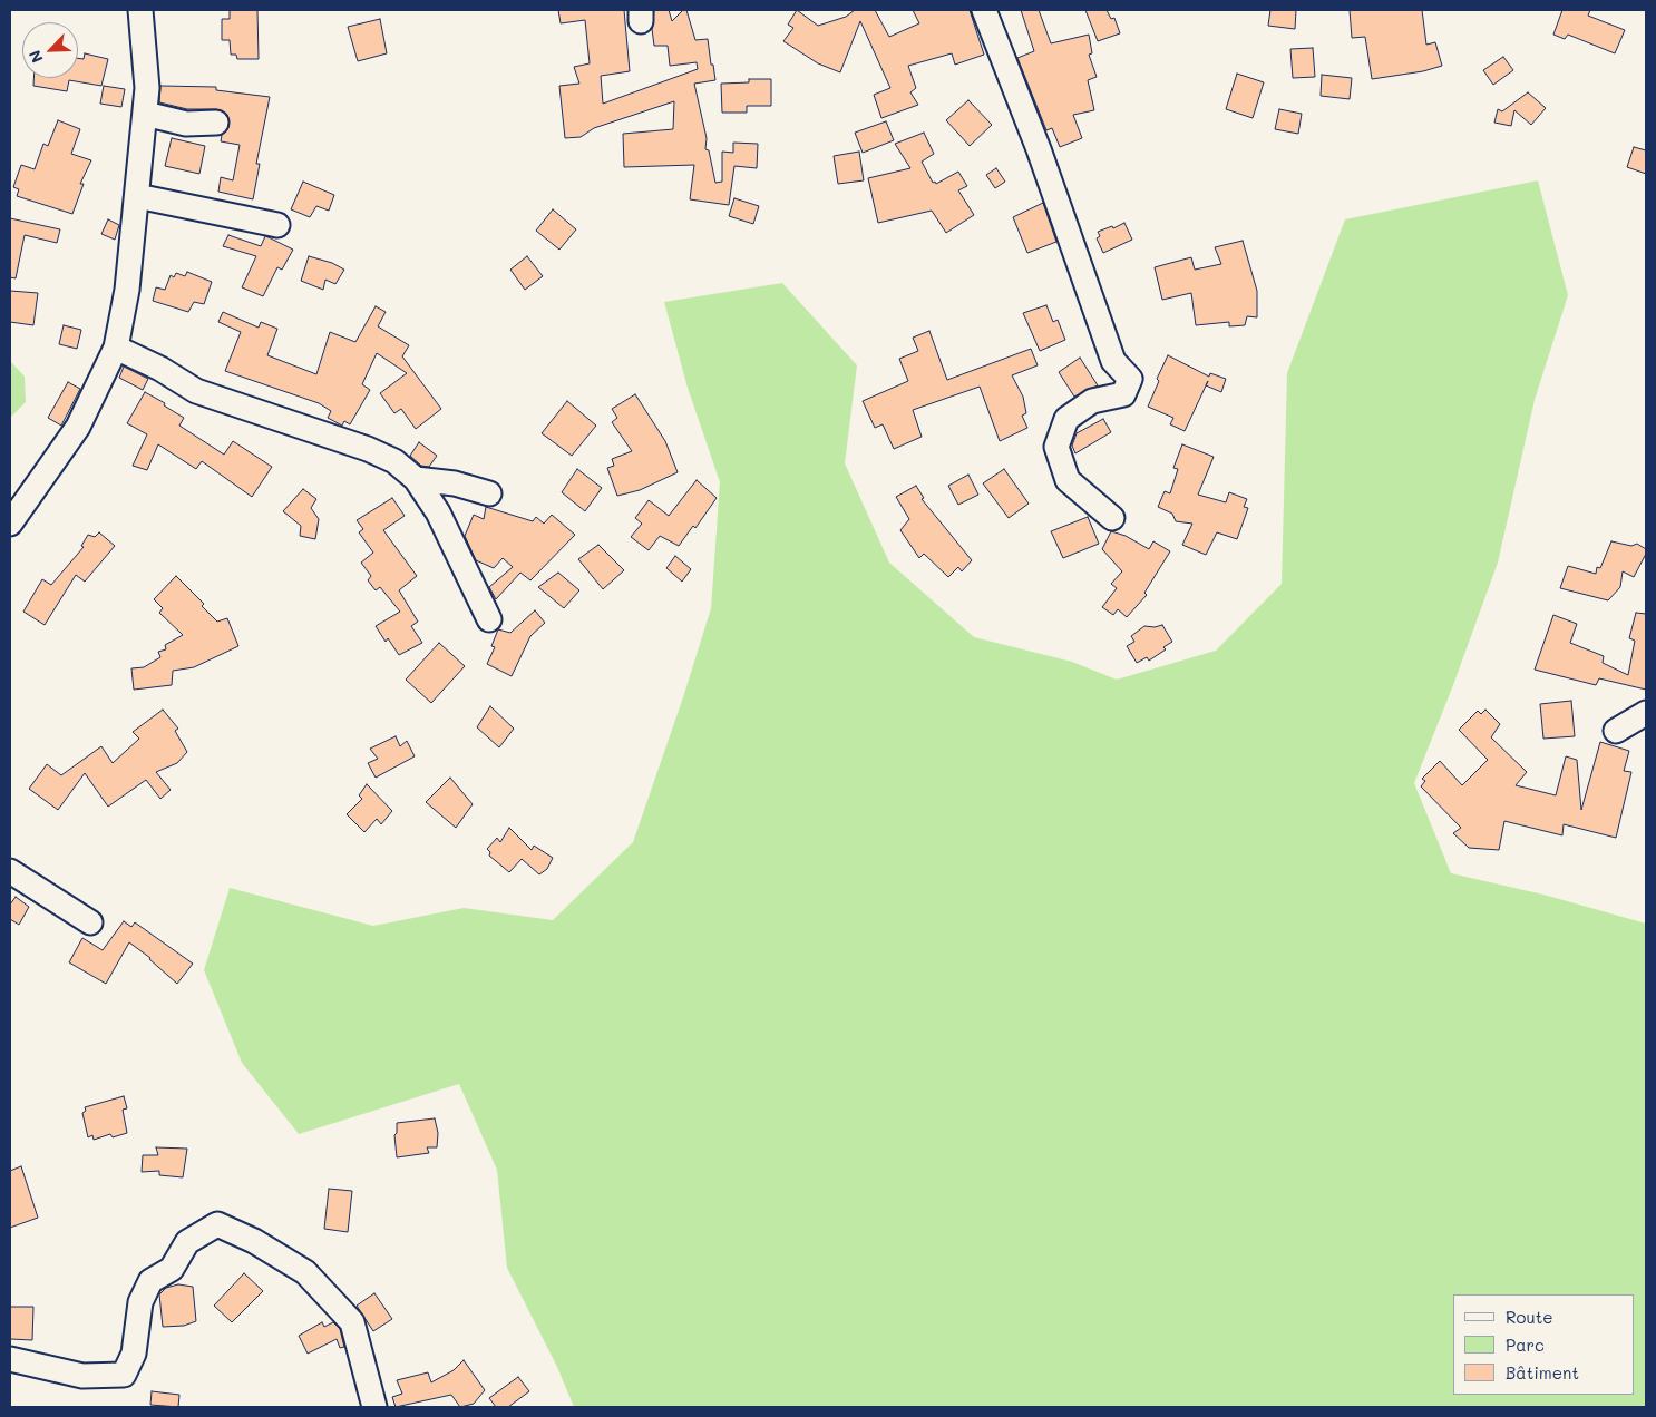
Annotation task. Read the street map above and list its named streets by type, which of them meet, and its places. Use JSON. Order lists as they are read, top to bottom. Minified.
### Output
{"legend":["Route","Parc","Bâtiment"],"north":"bottom left"}
